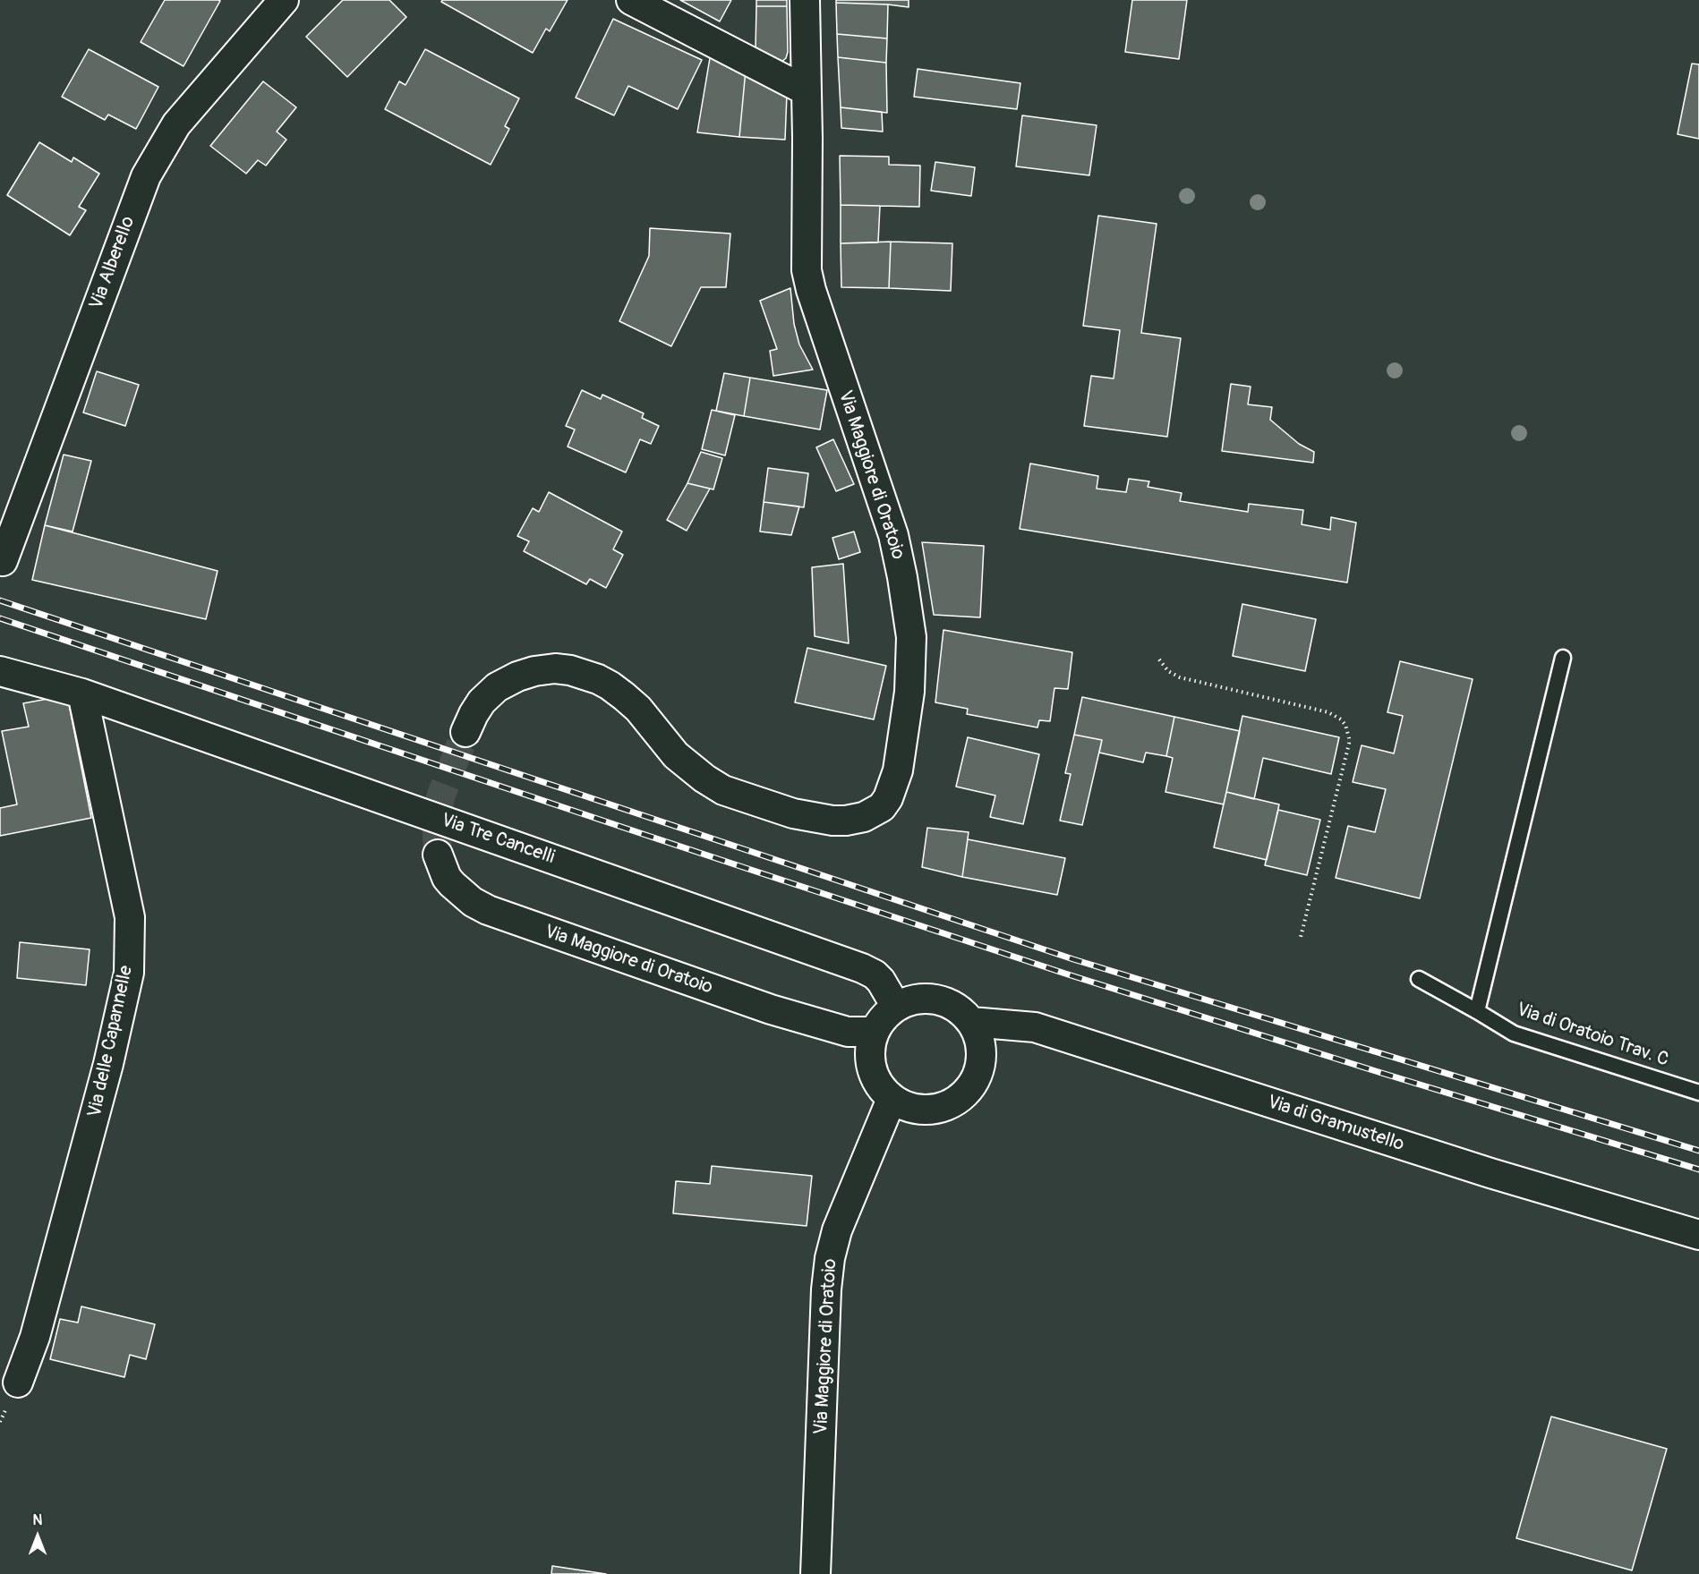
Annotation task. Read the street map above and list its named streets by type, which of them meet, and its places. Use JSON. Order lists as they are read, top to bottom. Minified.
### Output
{"streets":{"street":["Via Alberello","Via Maggiore di Oratoio","Via Tre Cancelli","Via delle Capannelle","Via di Gramustello"],"lane":["Via di Oratoio Trav. C"]},"crossings":[["Via Maggiore di Oratoio","Via Tre Cancelli"],["Via Maggiore di Oratoio","Via di Gramustello"],["Via Tre Cancelli","Via delle Capannelle"],["Via Tre Cancelli","Via di Gramustello"]],"north":"top"}
